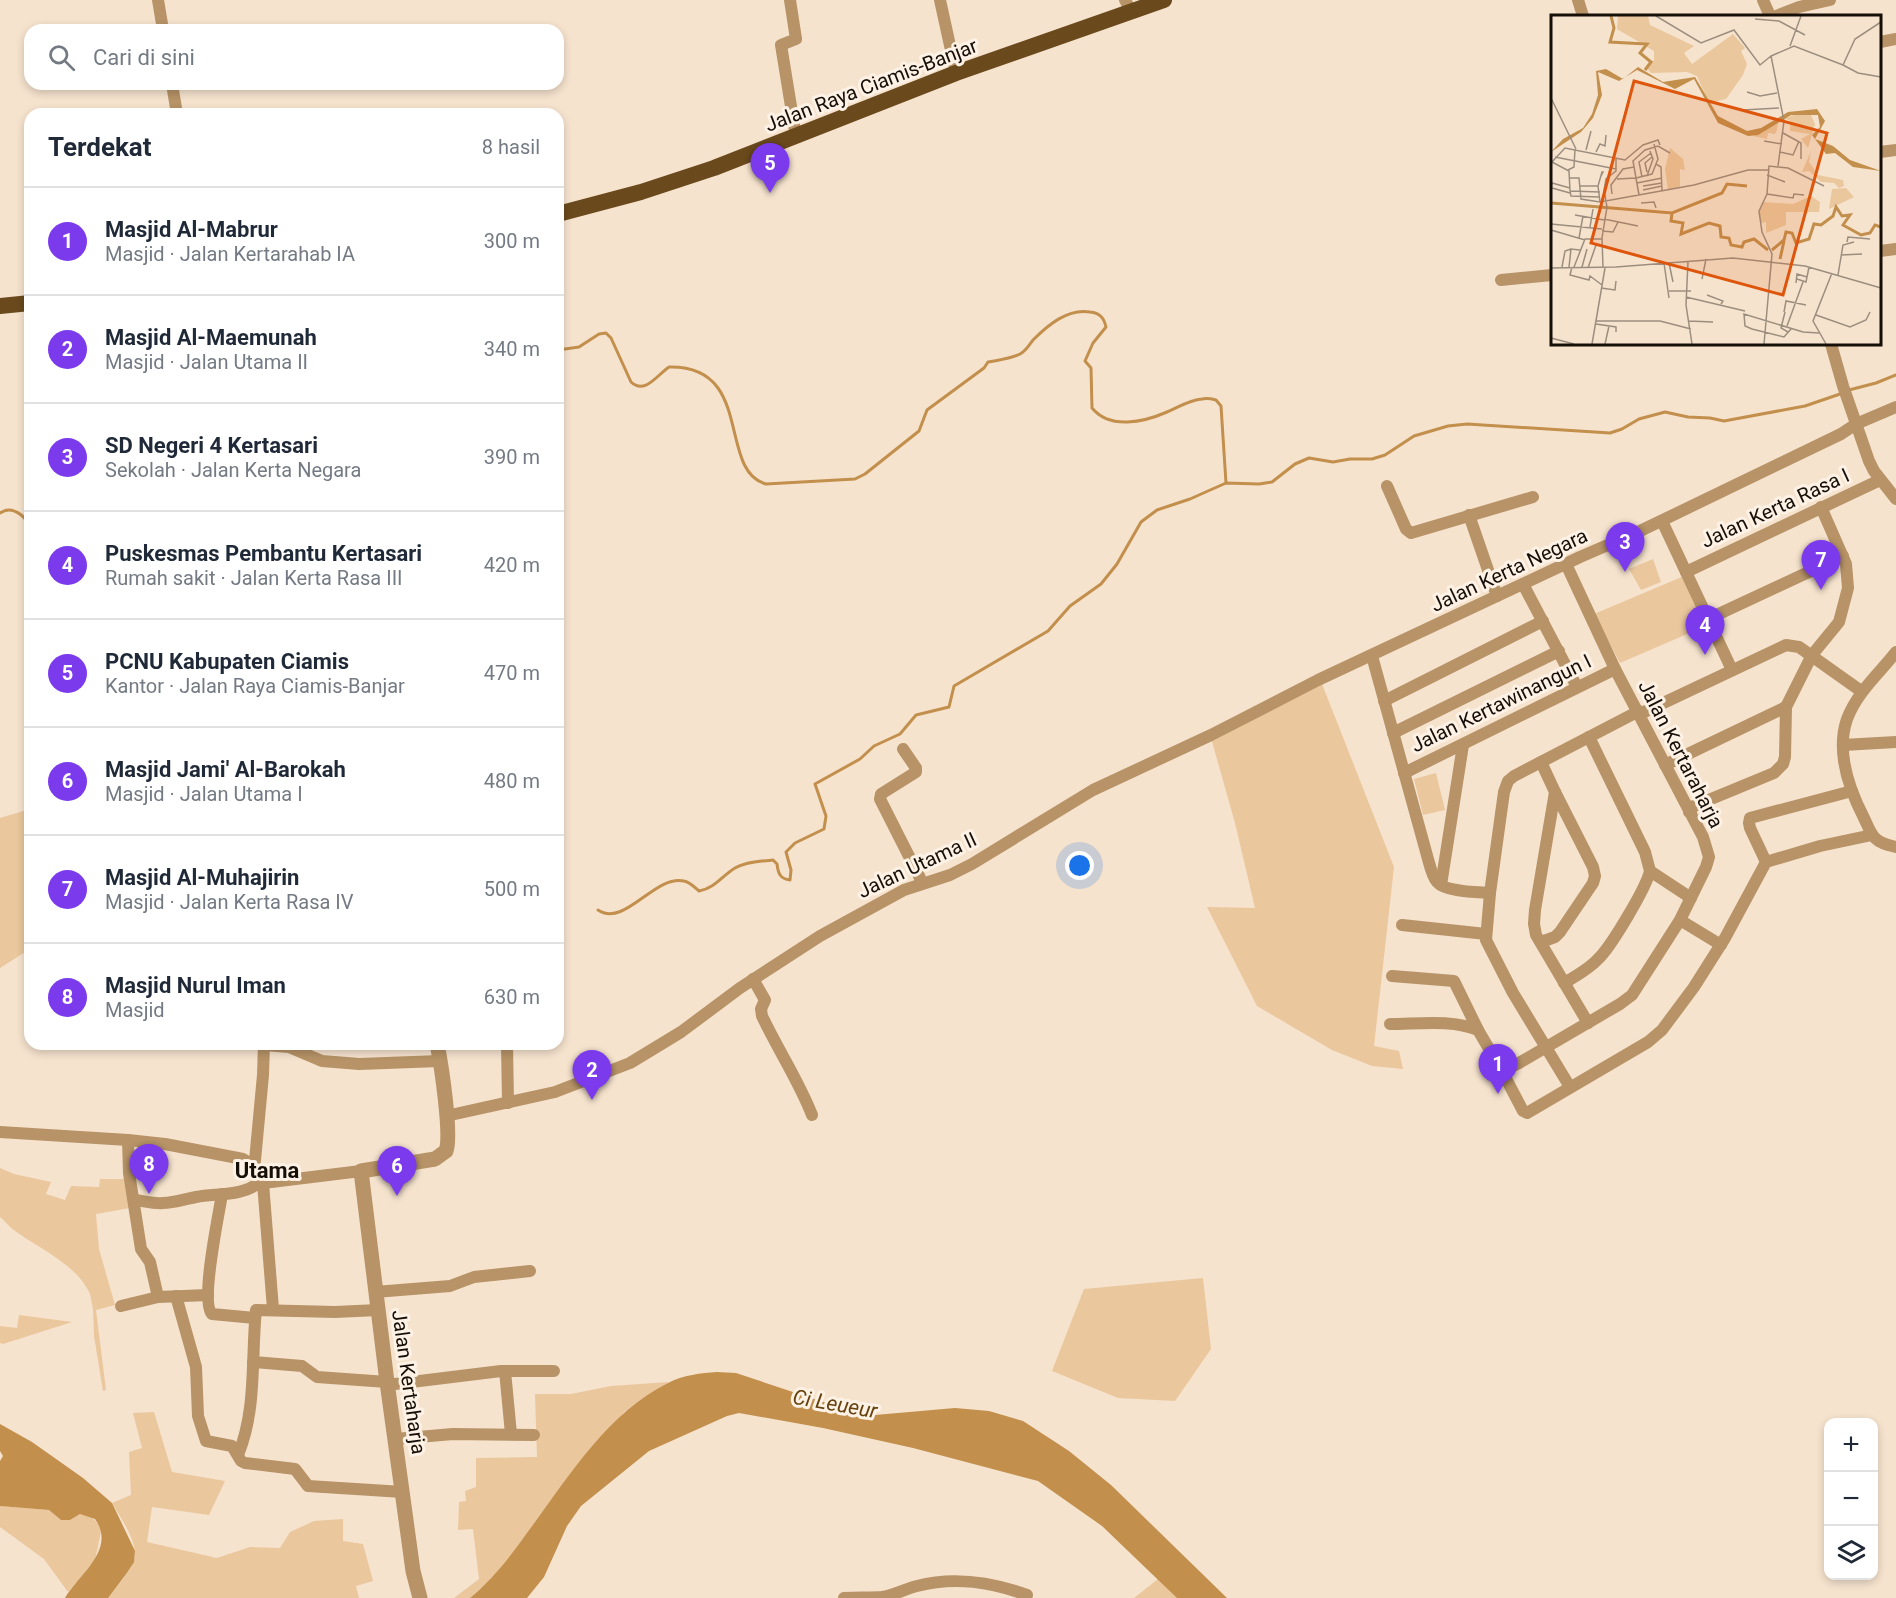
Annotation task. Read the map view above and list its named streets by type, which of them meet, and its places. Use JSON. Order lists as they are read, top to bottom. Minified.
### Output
{"streets":{"highway":["Jalan Raya Ciamis-Banjar"],"street":["Jalan Kerta Rasa I","Jalan Kerta Negara","Jalan Kertawinangun I","Jalan Kertaraharja","Jalan Utama II","Jalan Kertaharja"]},"crossings":[["Jalan Kerta Negara","Jalan Kertaraharja"],["Jalan Kerta Negara","Jalan Utama II"],["Jalan Kertawinangun I","Jalan Kertaraharja"]],"districts":["Utama"],"water":["Ci Leueur"],"page":{"search":"Cari di sini","heading":["Terdekat","8 hasil"],"pins":["5","3","7","4","1","2","8","6"],"list":[{"mark":"1","name":"Masjid Al-Mabrur","note":"Masjid · Jalan Kertarahab IA","value":"300 m"},{"mark":"2","name":"Masjid Al-Maemunah","note":"Masjid · Jalan Utama II","value":"340 m"},{"mark":"3","name":"SD Negeri 4 Kertasari","note":"Sekolah · Jalan Kerta Negara","value":"390 m"},{"mark":"4","name":"Puskesmas Pembantu Kertasari","note":"Rumah sakit · Jalan Kerta Rasa III","value":"420 m"},{"mark":"5","name":"PCNU Kabupaten Ciamis","note":"Kantor · Jalan Raya Ciamis-Banjar","value":"470 m"},{"mark":"6","name":"Masjid Jami' Al-Barokah","note":"Masjid · Jalan Utama I","value":"480 m"},{"mark":"7","name":"Masjid Al-Muhajirin","note":"Masjid · Jalan Kerta Rasa IV","value":"500 m"},{"mark":"8","name":"Masjid Nurul Iman","note":"Masjid","value":"630 m"}],"map_buttons":["+","−"]}}
